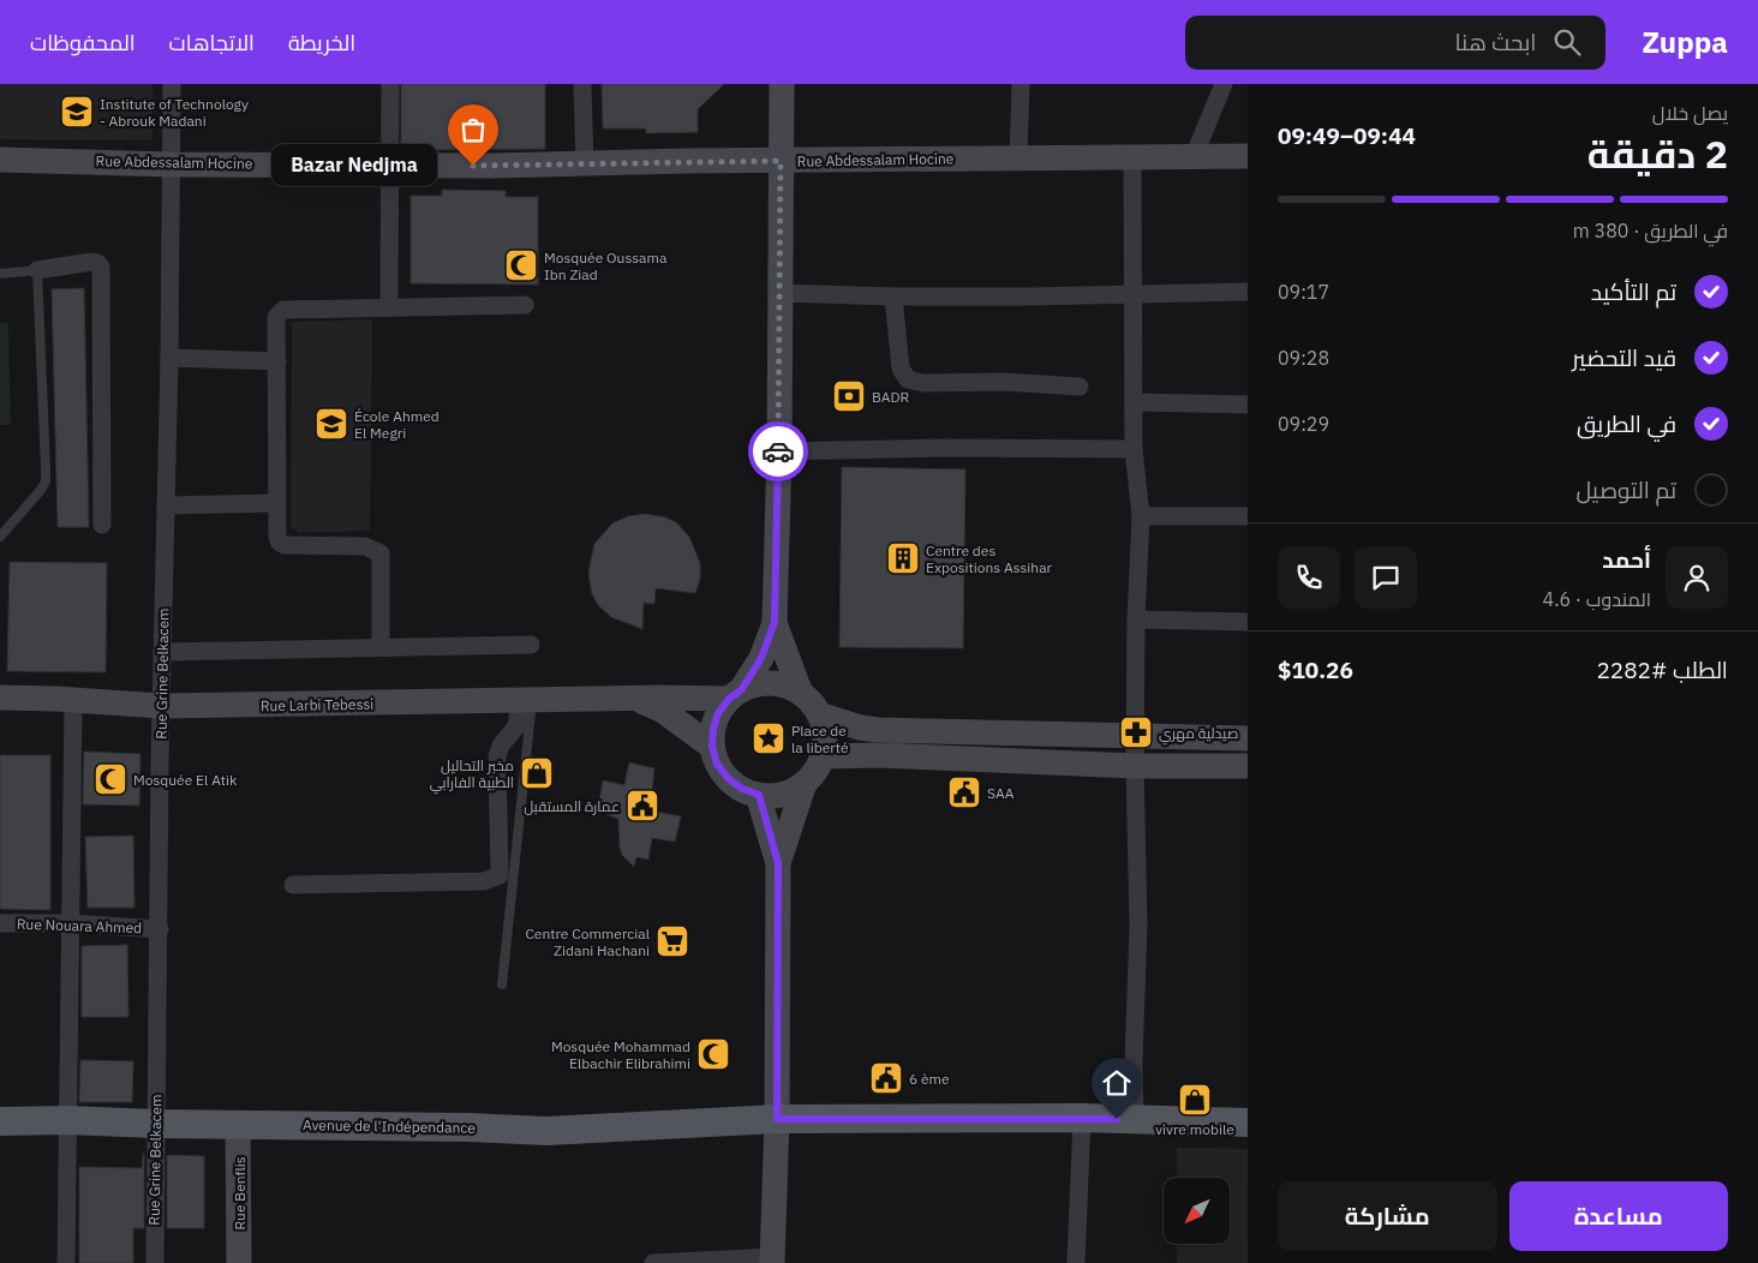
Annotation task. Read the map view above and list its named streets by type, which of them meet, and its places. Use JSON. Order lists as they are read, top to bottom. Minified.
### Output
{"streets":{"main road":["Rue Abdessalam Hocine","Rue Larbi Tebessi","Avenue de l'Indépendance","Rue Benflis"],"street":["Rue Grine Belkacem","Rue Nouara Ahmed"]},"crossings":[["Rue Abdessalam Hocine","Rue Grine Belkacem"],["Rue Grine Belkacem","Rue Larbi Tebessi"],["Rue Grine Belkacem","Rue Nouara Ahmed"],["Rue Grine Belkacem","Avenue de l'Indépendance"],["Avenue de l'Indépendance","Rue Benflis"]],"places":{"school or university":["Institute of Technology - Abrouk Madani","École Ahmed El Megri"],"other":["Bazar Nedjma"],"mosque":["Mosquée Oussama Ibn Ziad","Mosquée El Atik","Mosquée Mohammad Elbachir Elibrahimi"],"bank":["BADR"],"building":["Centre des Expositions Assihar"],"pharmacy":["صيدلية مهري"],"place":["Place de la liberté"],"shop":["مخبر التحاليل الطبية الفارابي","vivre mobile"],"public building":["SAA","عمارة المستقبل","6 ème"],"supermarket":["Centre Commercial Zidani Hachani"]},"north":"bottom left","page":{"header":"Zuppa","search":"ابحث هنا","nav":["الخريطة","الاتجاهات","المحفوظات"],"heading":["2 دقيقة","يصل خلال","09:44–09:49"],"panel":["أحمد","المندوب · 4.6","الطلب #2282","$10.26"],"bubble":"Bazar Nedjma","bar":"في الطريق · 380 m","list":[["تم التأكيد","09:17"],["قيد التحضير","09:28"],["في الطريق","09:29"],"تم التوصيل"],"buttons":["مساعدة","مشاركة"]}}
